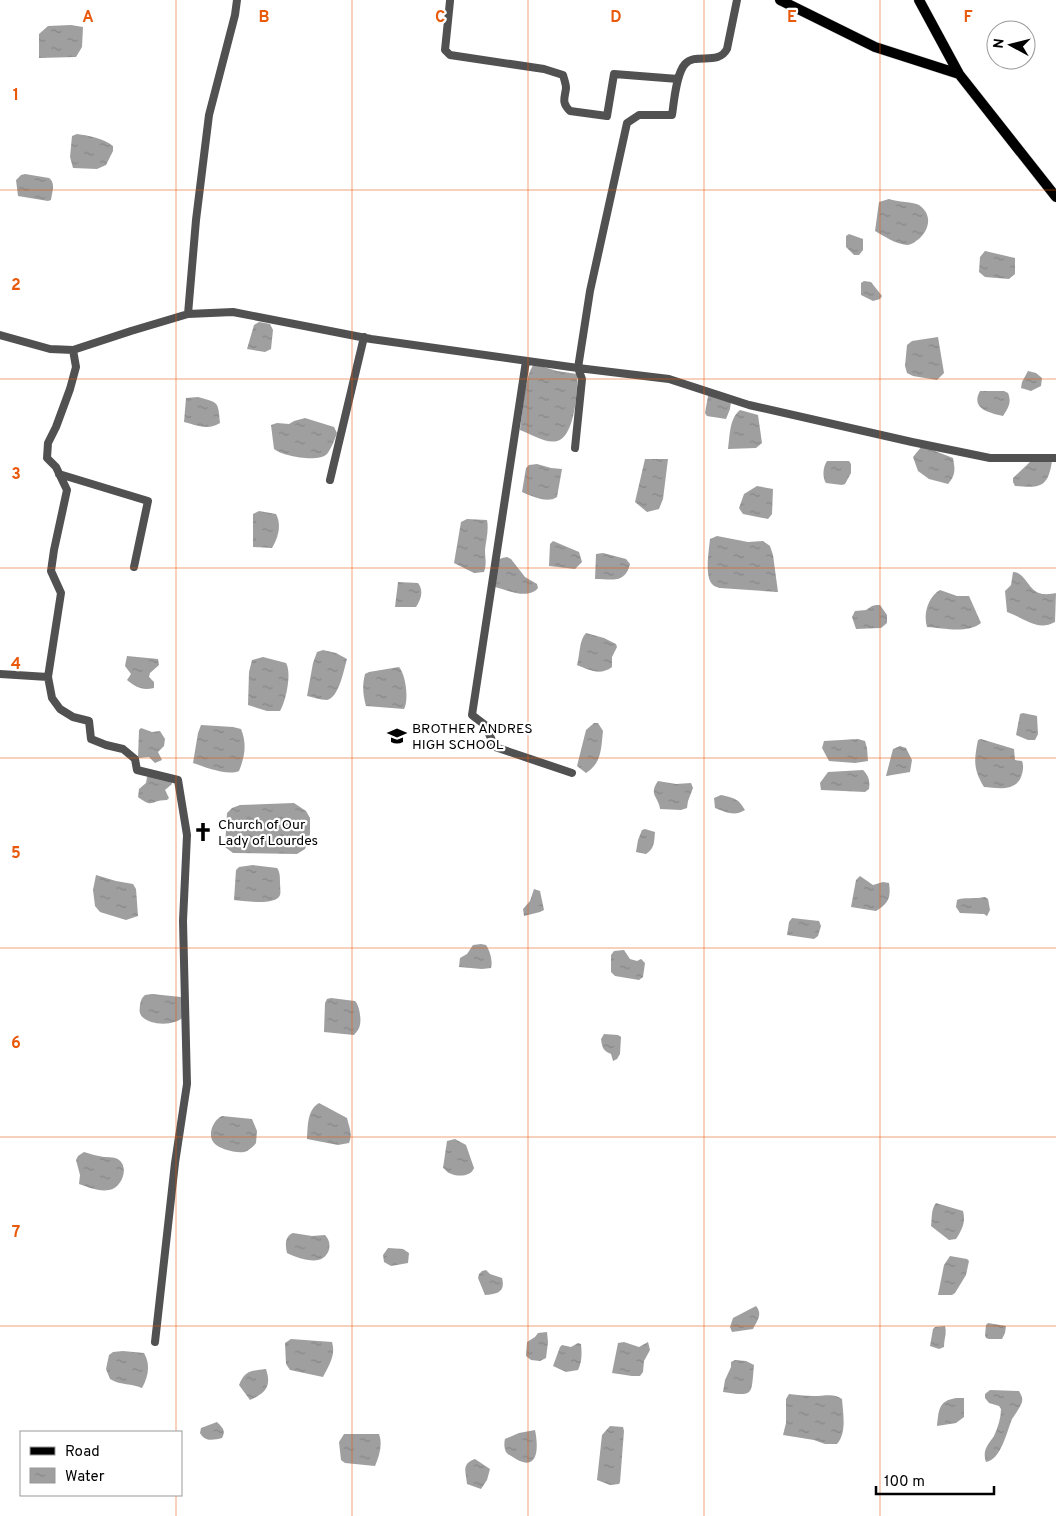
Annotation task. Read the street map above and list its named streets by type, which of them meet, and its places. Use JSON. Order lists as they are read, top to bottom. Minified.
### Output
{"places":{"school or university":["BROTHER ANDRES HIGH SCHOOL"],"church":["Church of Our Lady of Lourdes"]},"legend":["Road","Water"],"scale_bar":"100 m","north":"left","grid":{"columns":["A","B","C","D","E","F"],"rows":["1","2","3","4","5","6","7"]}}
